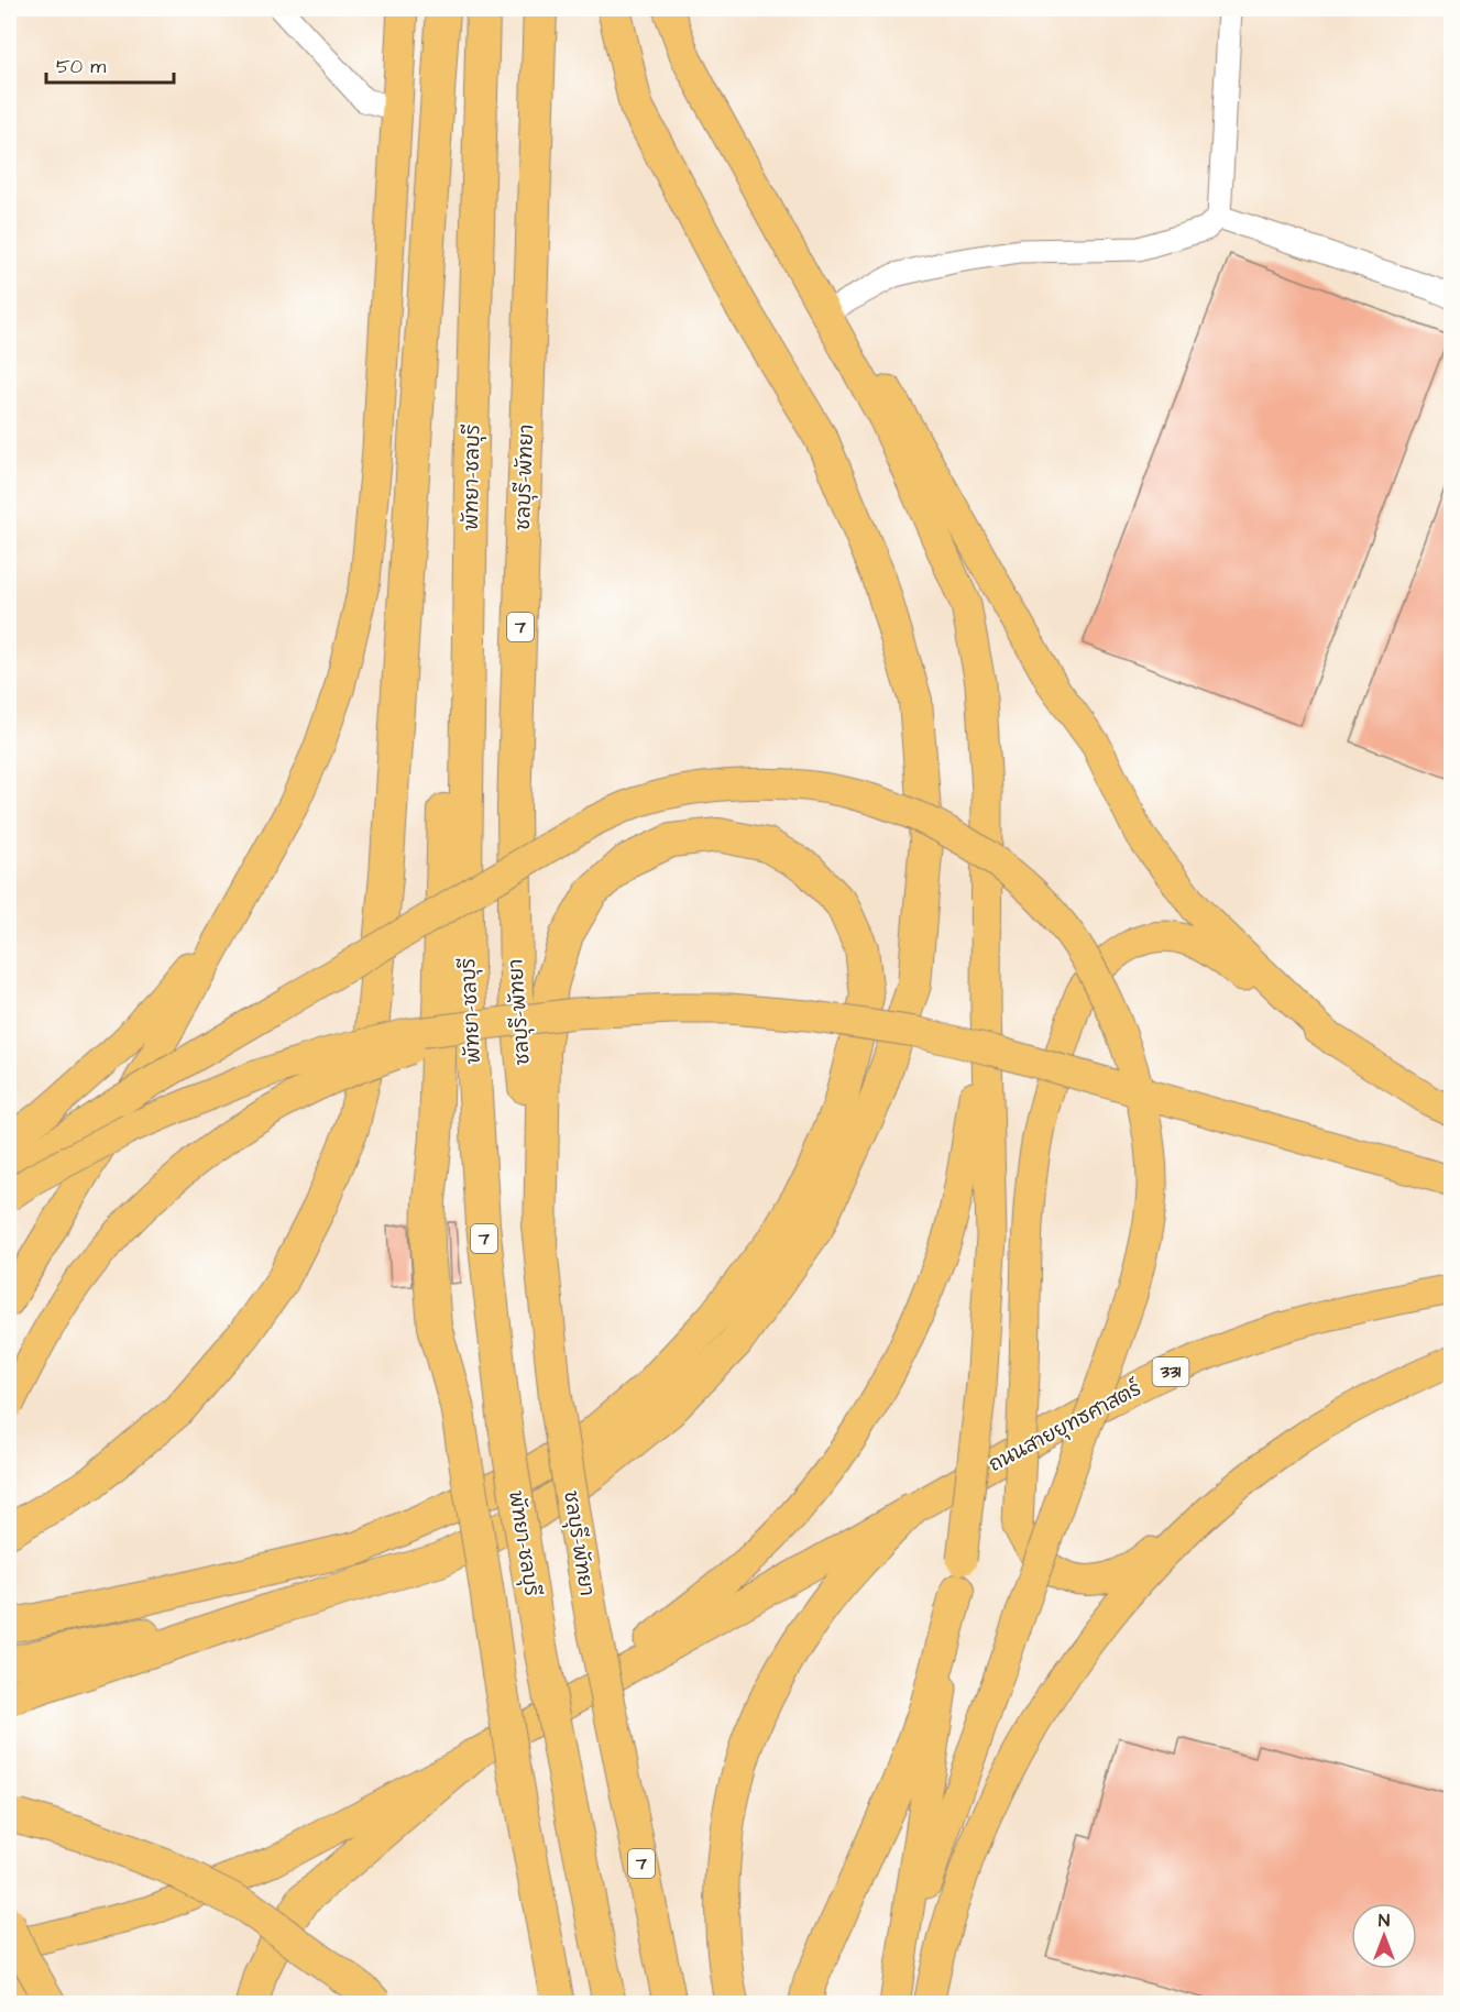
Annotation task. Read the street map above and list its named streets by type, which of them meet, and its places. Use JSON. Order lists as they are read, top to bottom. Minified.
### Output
{"streets":{"highway":["พัทยา-ชลบุรี","ชลบุรี-พัทยา","7"],"main road":["331","ถนนสายยุทธศาสตร์"]},"scale_bar":"50 m","north":"top"}
